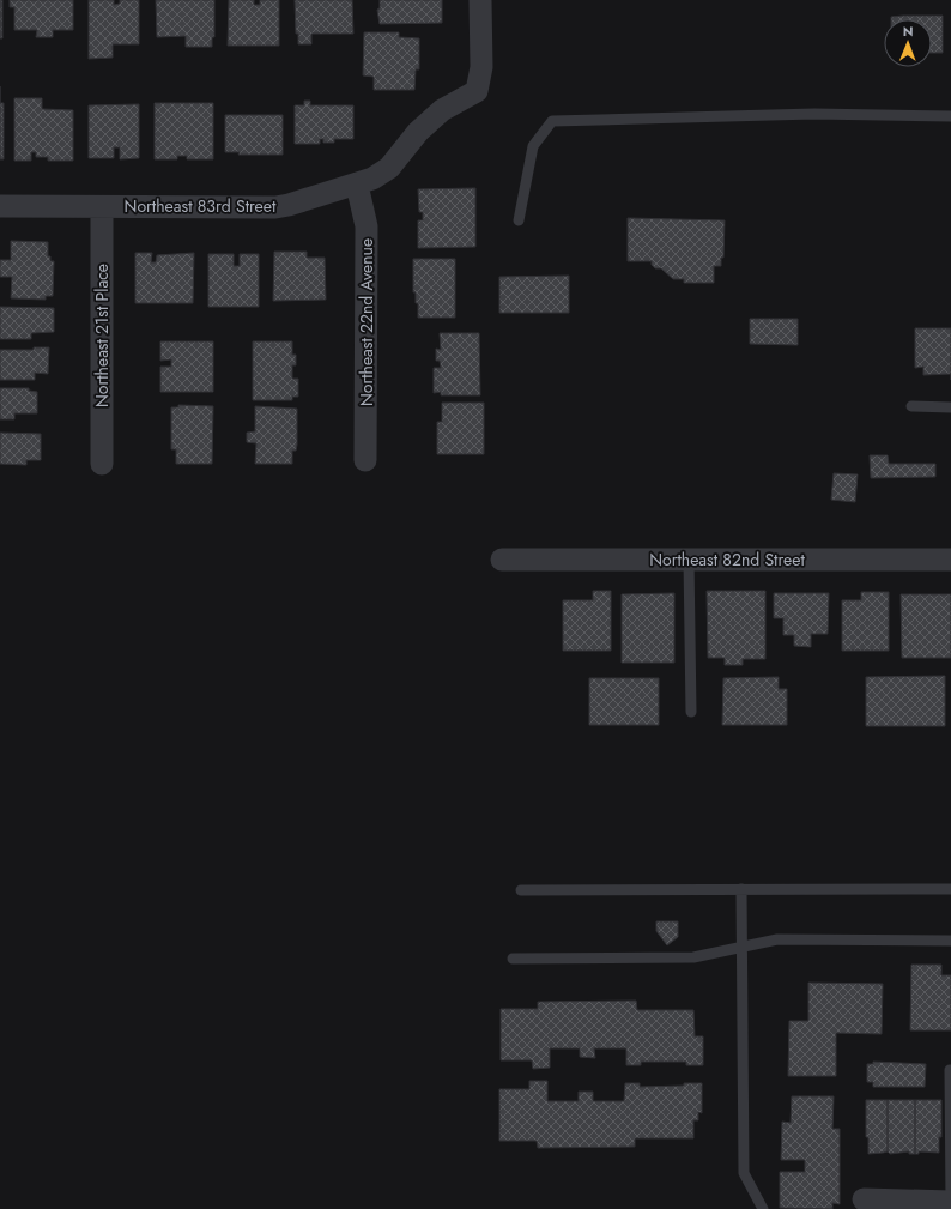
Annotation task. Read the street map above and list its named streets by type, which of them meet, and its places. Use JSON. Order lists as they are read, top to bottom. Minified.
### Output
{"streets":{"street":["Northeast 83rd Street","Northeast 22nd Avenue","Northeast 21st Place","Northeast 82nd Street"]},"crossings":[["Northeast 83rd Street","Northeast 22nd Avenue"],["Northeast 83rd Street","Northeast 21st Place"]],"north":"top"}
